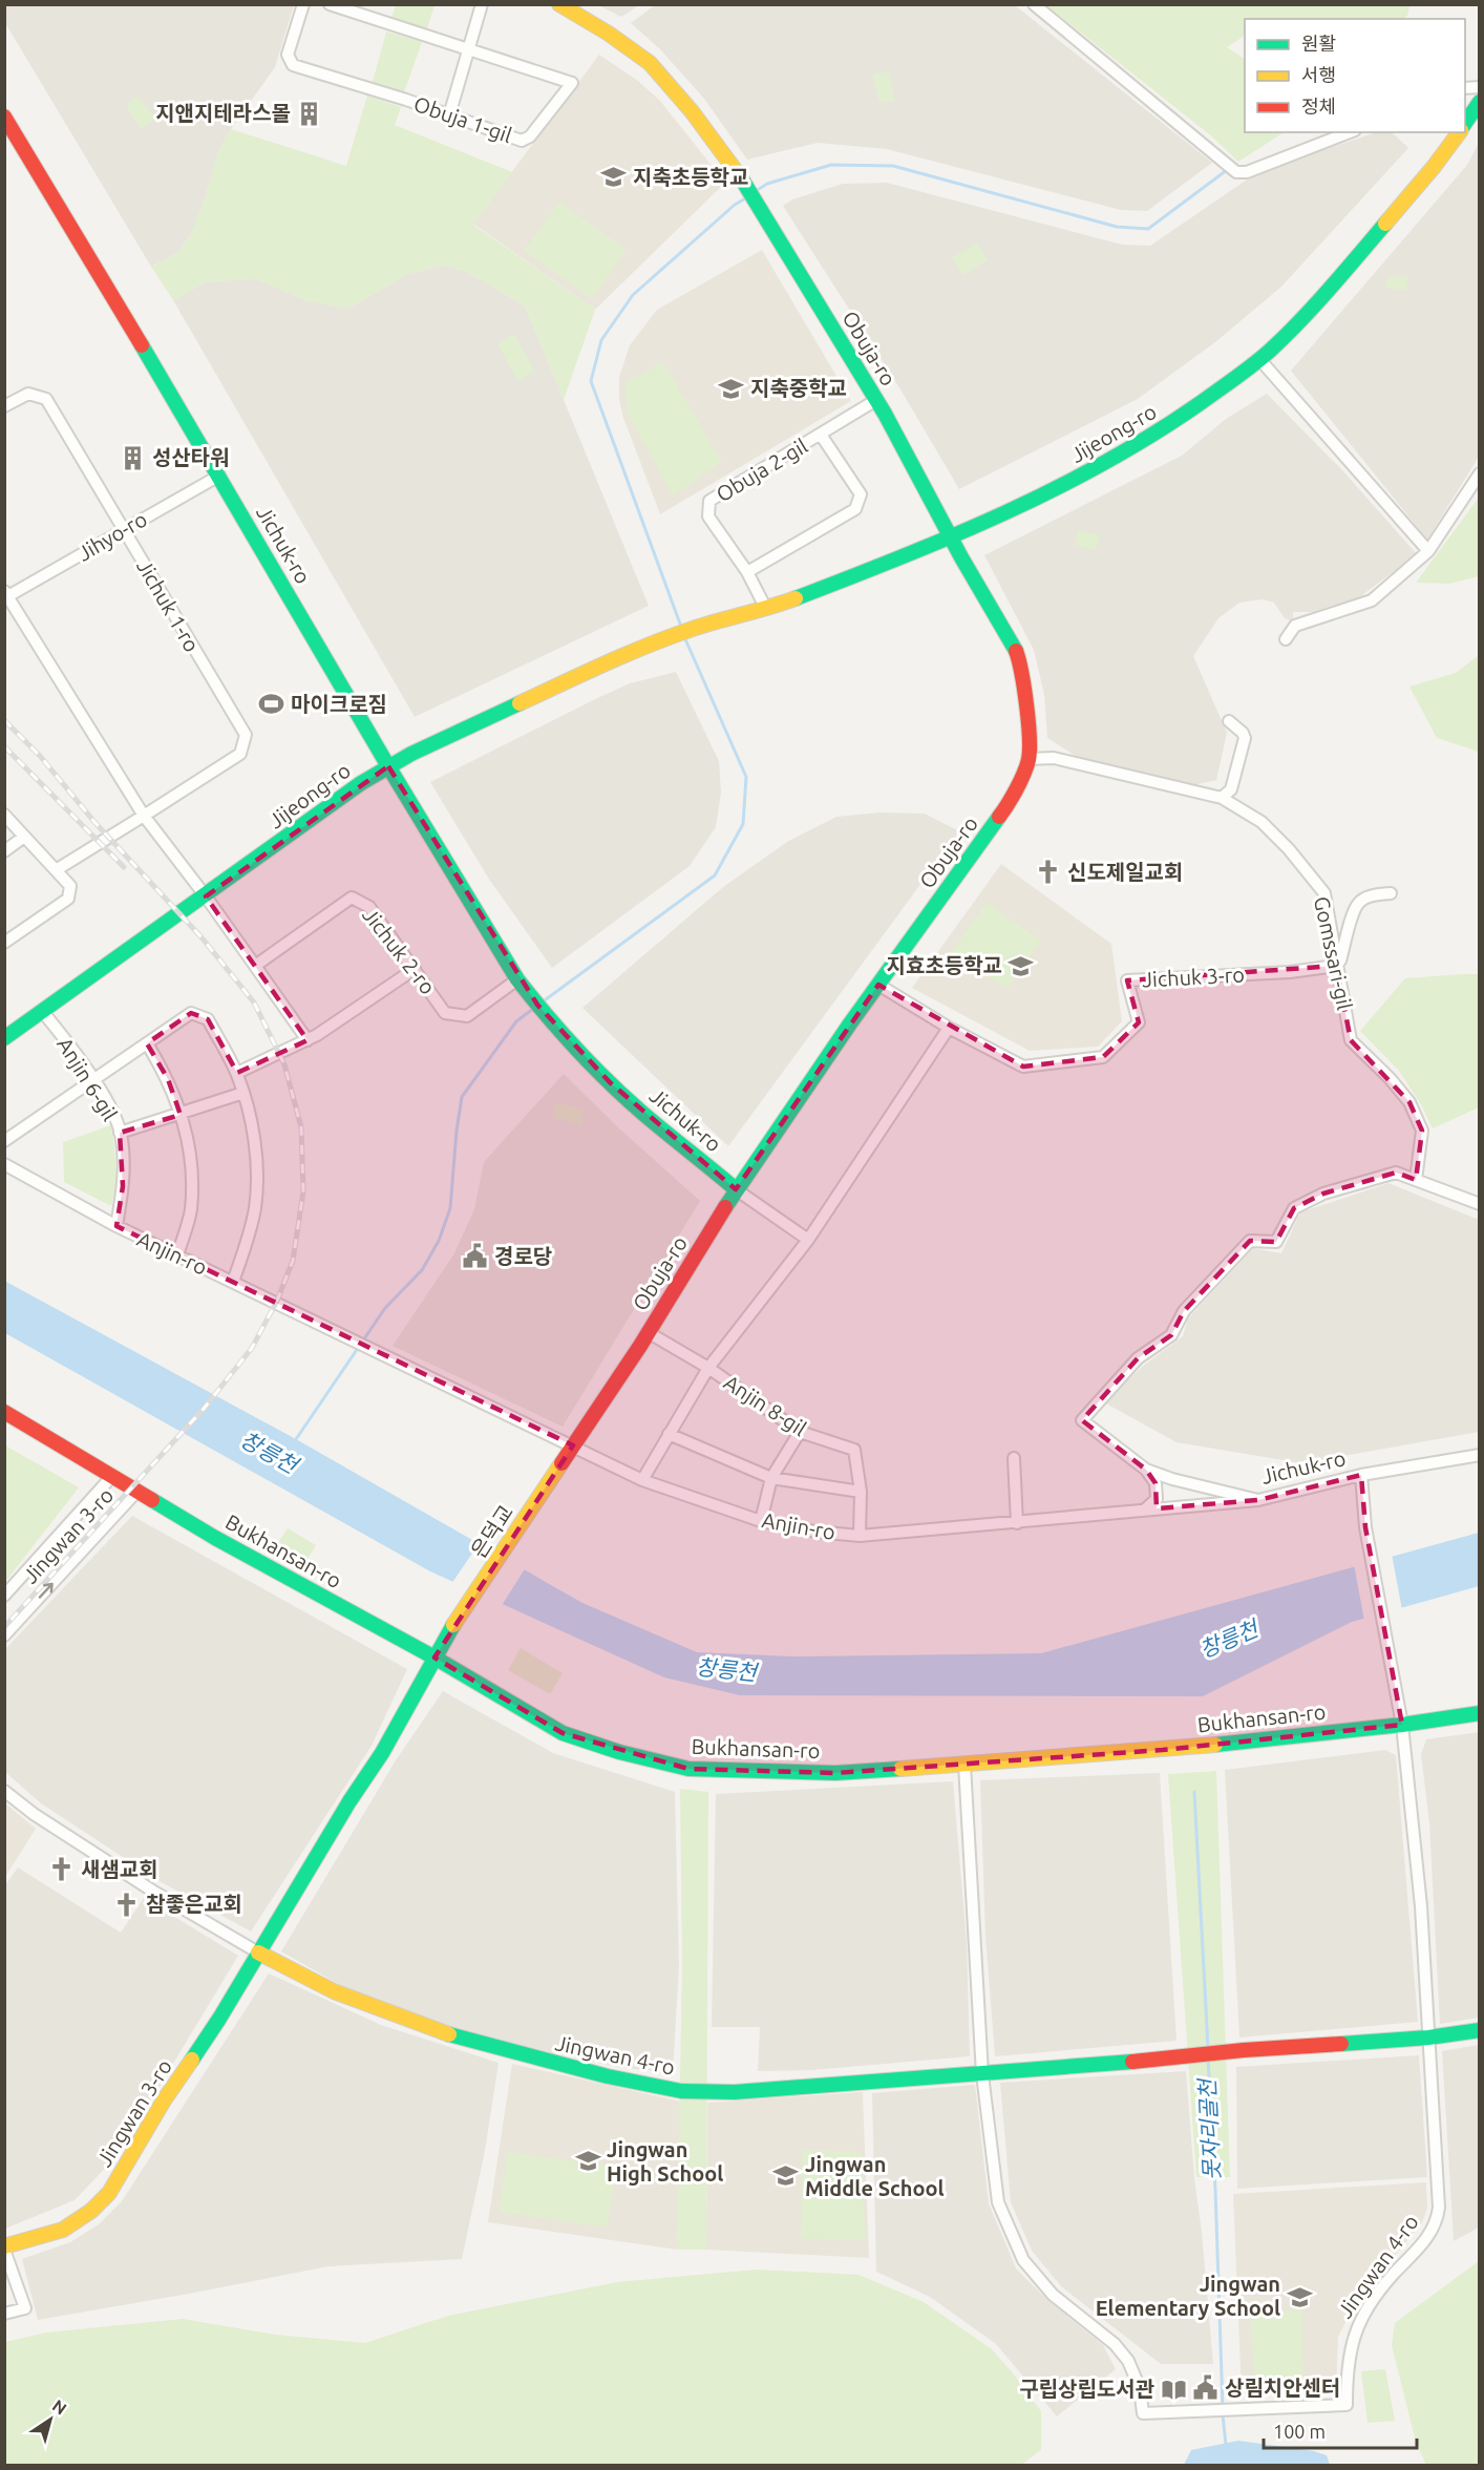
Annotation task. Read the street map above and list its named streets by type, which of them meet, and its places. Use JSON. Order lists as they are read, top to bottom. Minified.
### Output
{"streets":{"main road":["Obuja-ro","Jijeong-ro","Jichuk-ro","은덕교","Jingwan 3-ro","Bukhansan-ro","Jingwan 4-ro"],"street":["Obuja 1-gil","Obuja 2-gil","Jihyo-ro","Jichuk 1-ro","Jichuk 2-ro","Gomssari-gil","Jichuk 3-ro","Anjin 6-gil","Anjin-ro","Anjin 8-gil"]},"crossings":[["Obuja-ro","Jijeong-ro"],["Obuja-ro","Obuja 2-gil"],["Obuja-ro","Jichuk-ro"],["Obuja-ro","Gomssari-gil"],["Obuja-ro","Jichuk 3-ro"],["Obuja-ro","Anjin-ro"],["Obuja-ro","Anjin 8-gil"],["Obuja-ro","은덕교"],["Jijeong-ro","Obuja 2-gil"],["Jijeong-ro","Jichuk-ro"],["Jijeong-ro","Anjin 6-gil"],["Jihyo-ro","Jichuk-ro"],["Jihyo-ro","Jichuk 1-ro"],["Jichuk-ro","Jichuk 2-ro"],["Jichuk-ro","Gomssari-gil"],["Jichuk-ro","Anjin-ro"],["Jichuk-ro","Anjin 8-gil"],["Jichuk-ro","Jingwan 4-ro"],["Gomssari-gil","Jichuk 3-ro"],["Anjin 6-gil","Anjin-ro"],["Anjin-ro","Anjin 8-gil"],["은덕교","Jingwan 3-ro"],["은덕교","Bukhansan-ro"],["Jingwan 3-ro","Bukhansan-ro"],["Jingwan 3-ro","Jingwan 4-ro"],["Bukhansan-ro","Jingwan 4-ro"]],"water":["창릉천","못자리골천"],"places":{"building":["지앤지테라스몰","성산타워"],"school or university":["지축초등학교","지축중학교","지효초등학교","Jingwan High School","Jingwan Middle School","Jingwan Elementary School"],"sports":["마이크로짐"],"church":["신도제일교회","새샘교회","참좋은교회"],"public building":["경로당","상림치안센터"],"library":["구립상립도서관"]},"legend":["원활","서행","정체"],"scale_bar":"100 m","north":"top right"}
